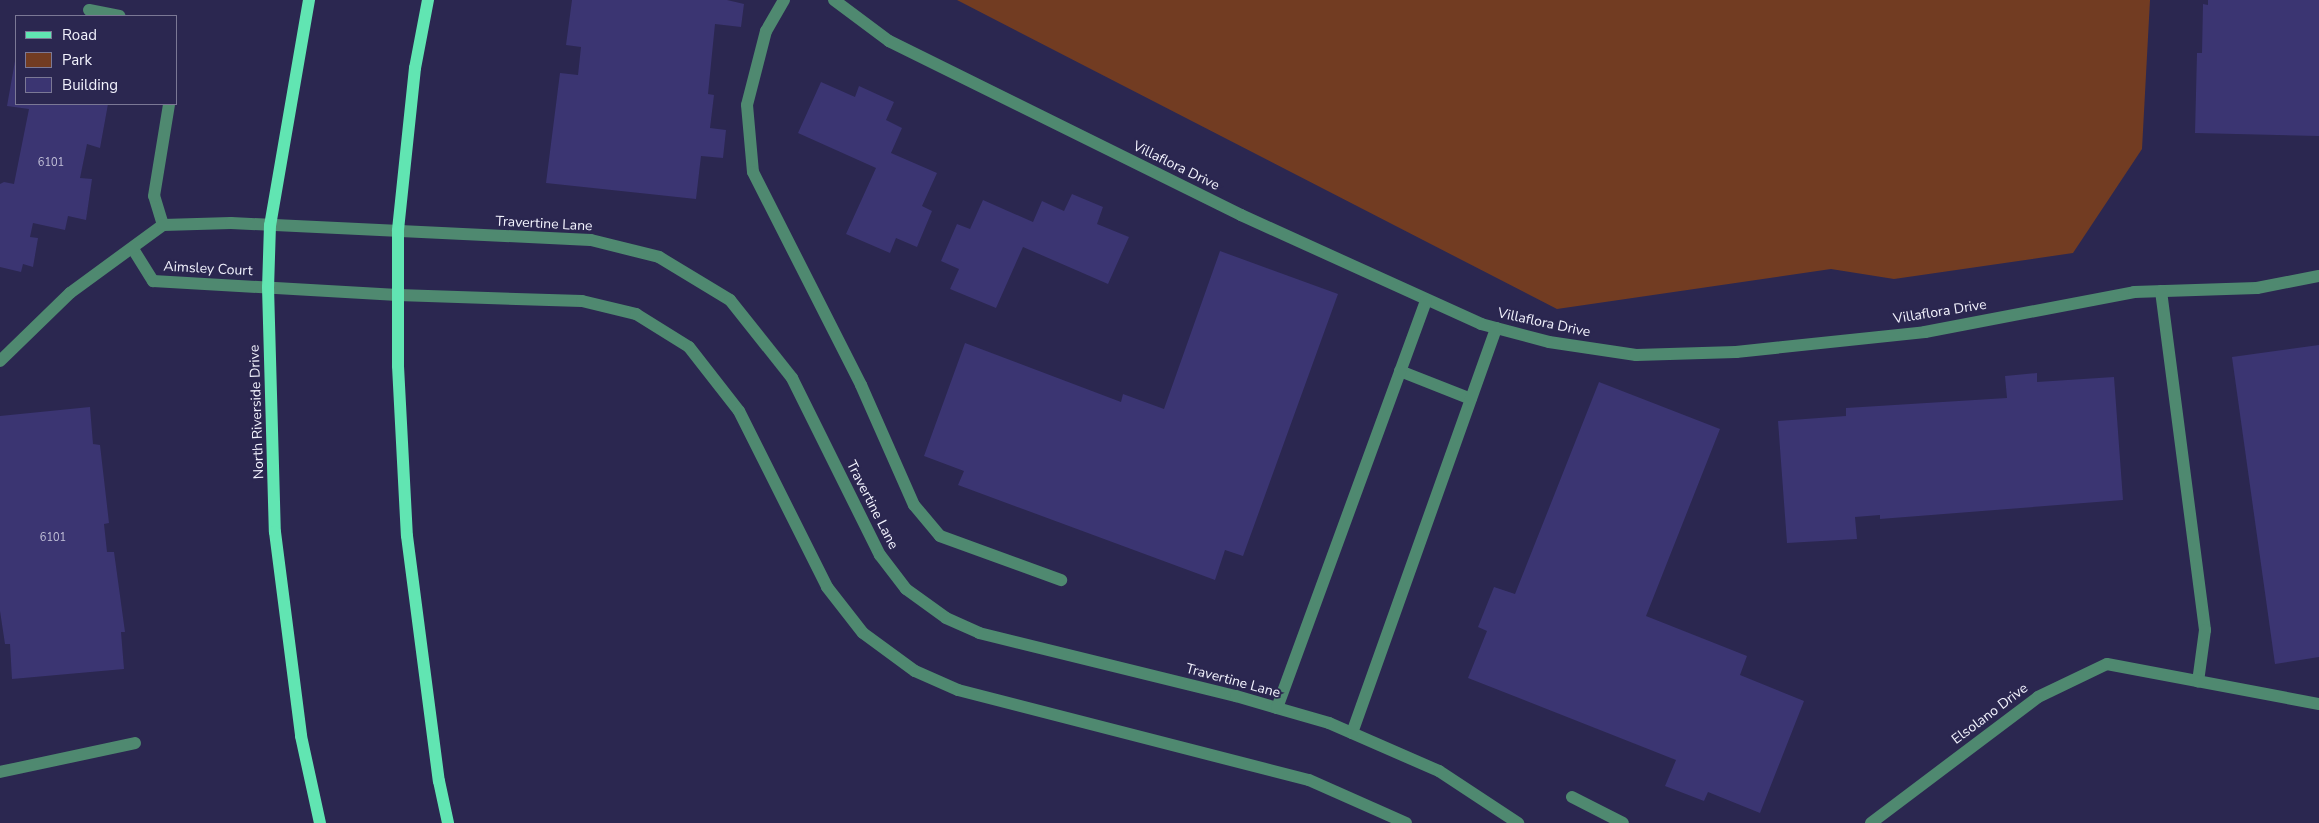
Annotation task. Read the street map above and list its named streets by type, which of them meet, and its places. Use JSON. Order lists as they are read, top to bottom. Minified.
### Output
{"streets":{"main road":["North Riverside Drive"],"street":["Villaflora Drive","Travertine Lane","Aimsley Court","Elsolano Drive"]},"crossings":[["Travertine Lane","North Riverside Drive"],["Aimsley Court","North Riverside Drive"]],"house_numbers":["6101","6101"],"legend":["Road","Park","Building"]}
